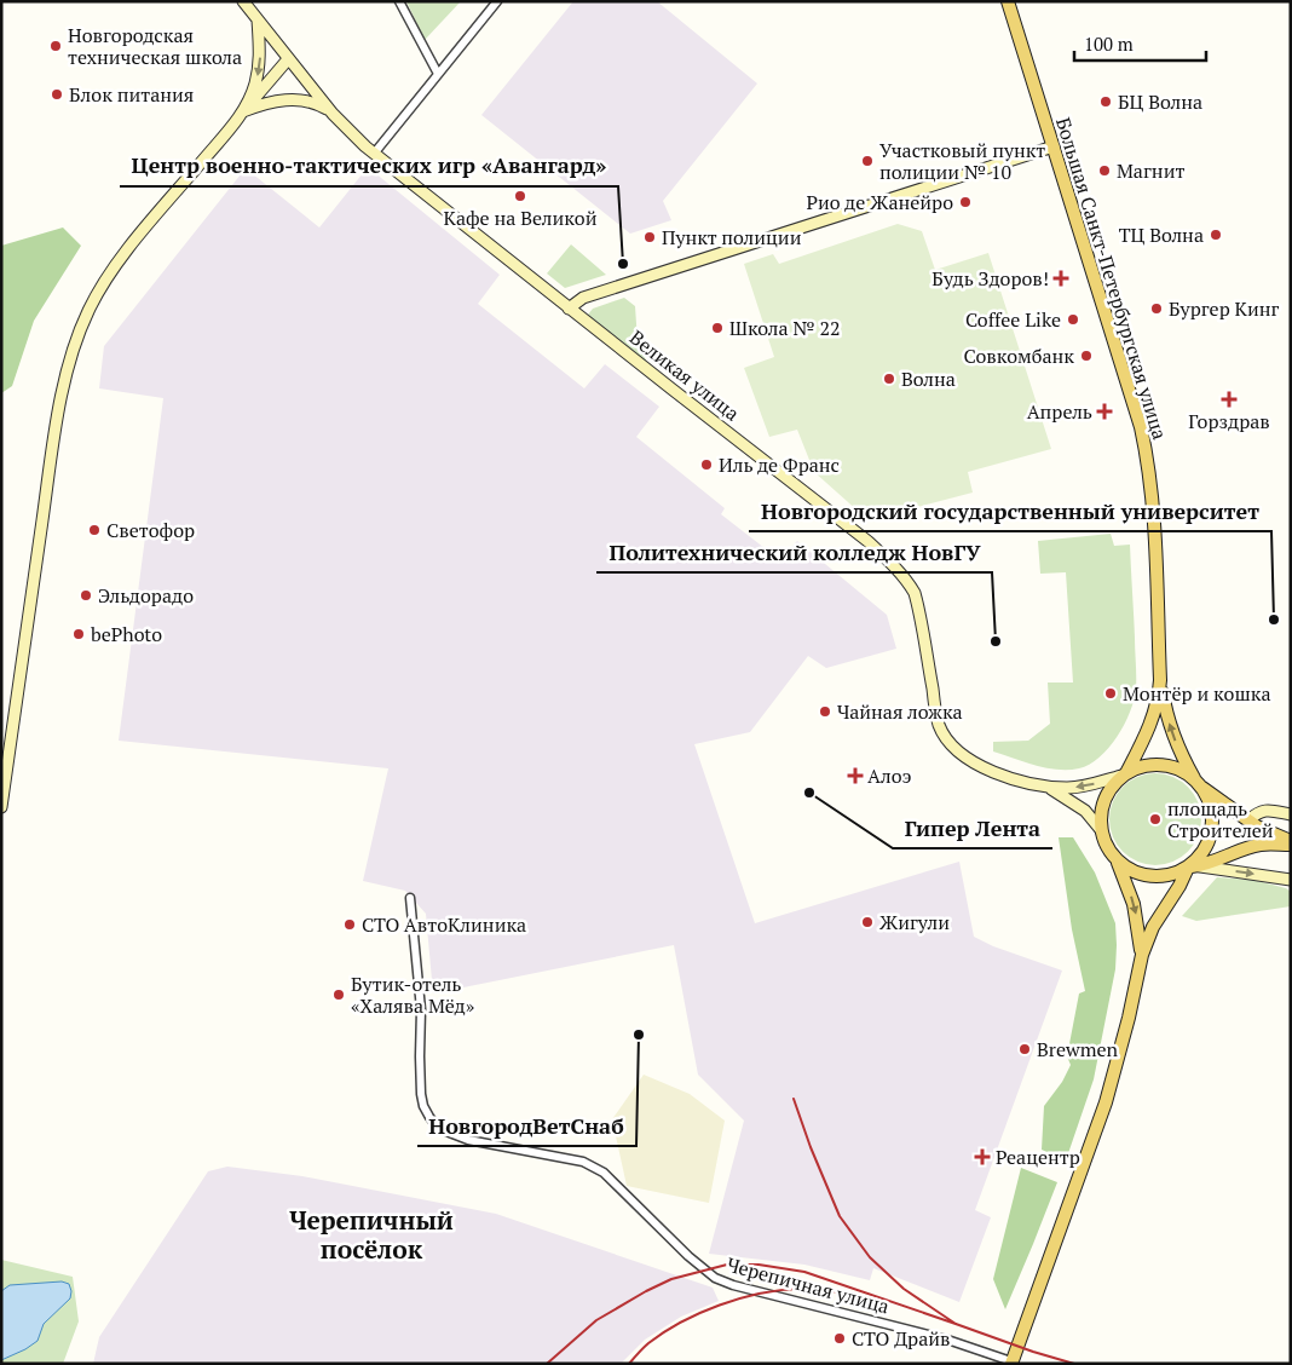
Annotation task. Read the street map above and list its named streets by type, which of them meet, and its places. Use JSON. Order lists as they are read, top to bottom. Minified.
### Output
{"streets":{"main road":["Большая Санкт-Петербургская улица","Великая улица"],"street":["Черепичная улица"]},"districts":["Черепичный посёлок"],"places":{"other":["Новгородская техническая школа","Блок питания","БЦ Волна","Участковый пункт полиции № 10","Магнит","Кафе на Великой","Рио де Жанейро","ТЦ Волна","Пункт полиции","Центр военно-тактических игр «Авангард»","Бургер Кинг","Coffee Like","Школа № 22","Совкомбанк","Волна","Иль де Франс","Светофор","Эльдорадо","Новгородский государственный университет","bePhoto","Политехнический колледж НовГУ","Монтёр и кошка","Чайная ложка","Гипер Лента","площадь Строителей","Жигули","СТО АвтоКлиника","Бутик-отель «Халява Мёд»","НовгородВетСнаб","Brewmen","СТО Драйв"],"health":["Будь Здоров!","Горздрав","Апрель","Алоэ","Реацентр"]},"scale_bar":"100 m"}
